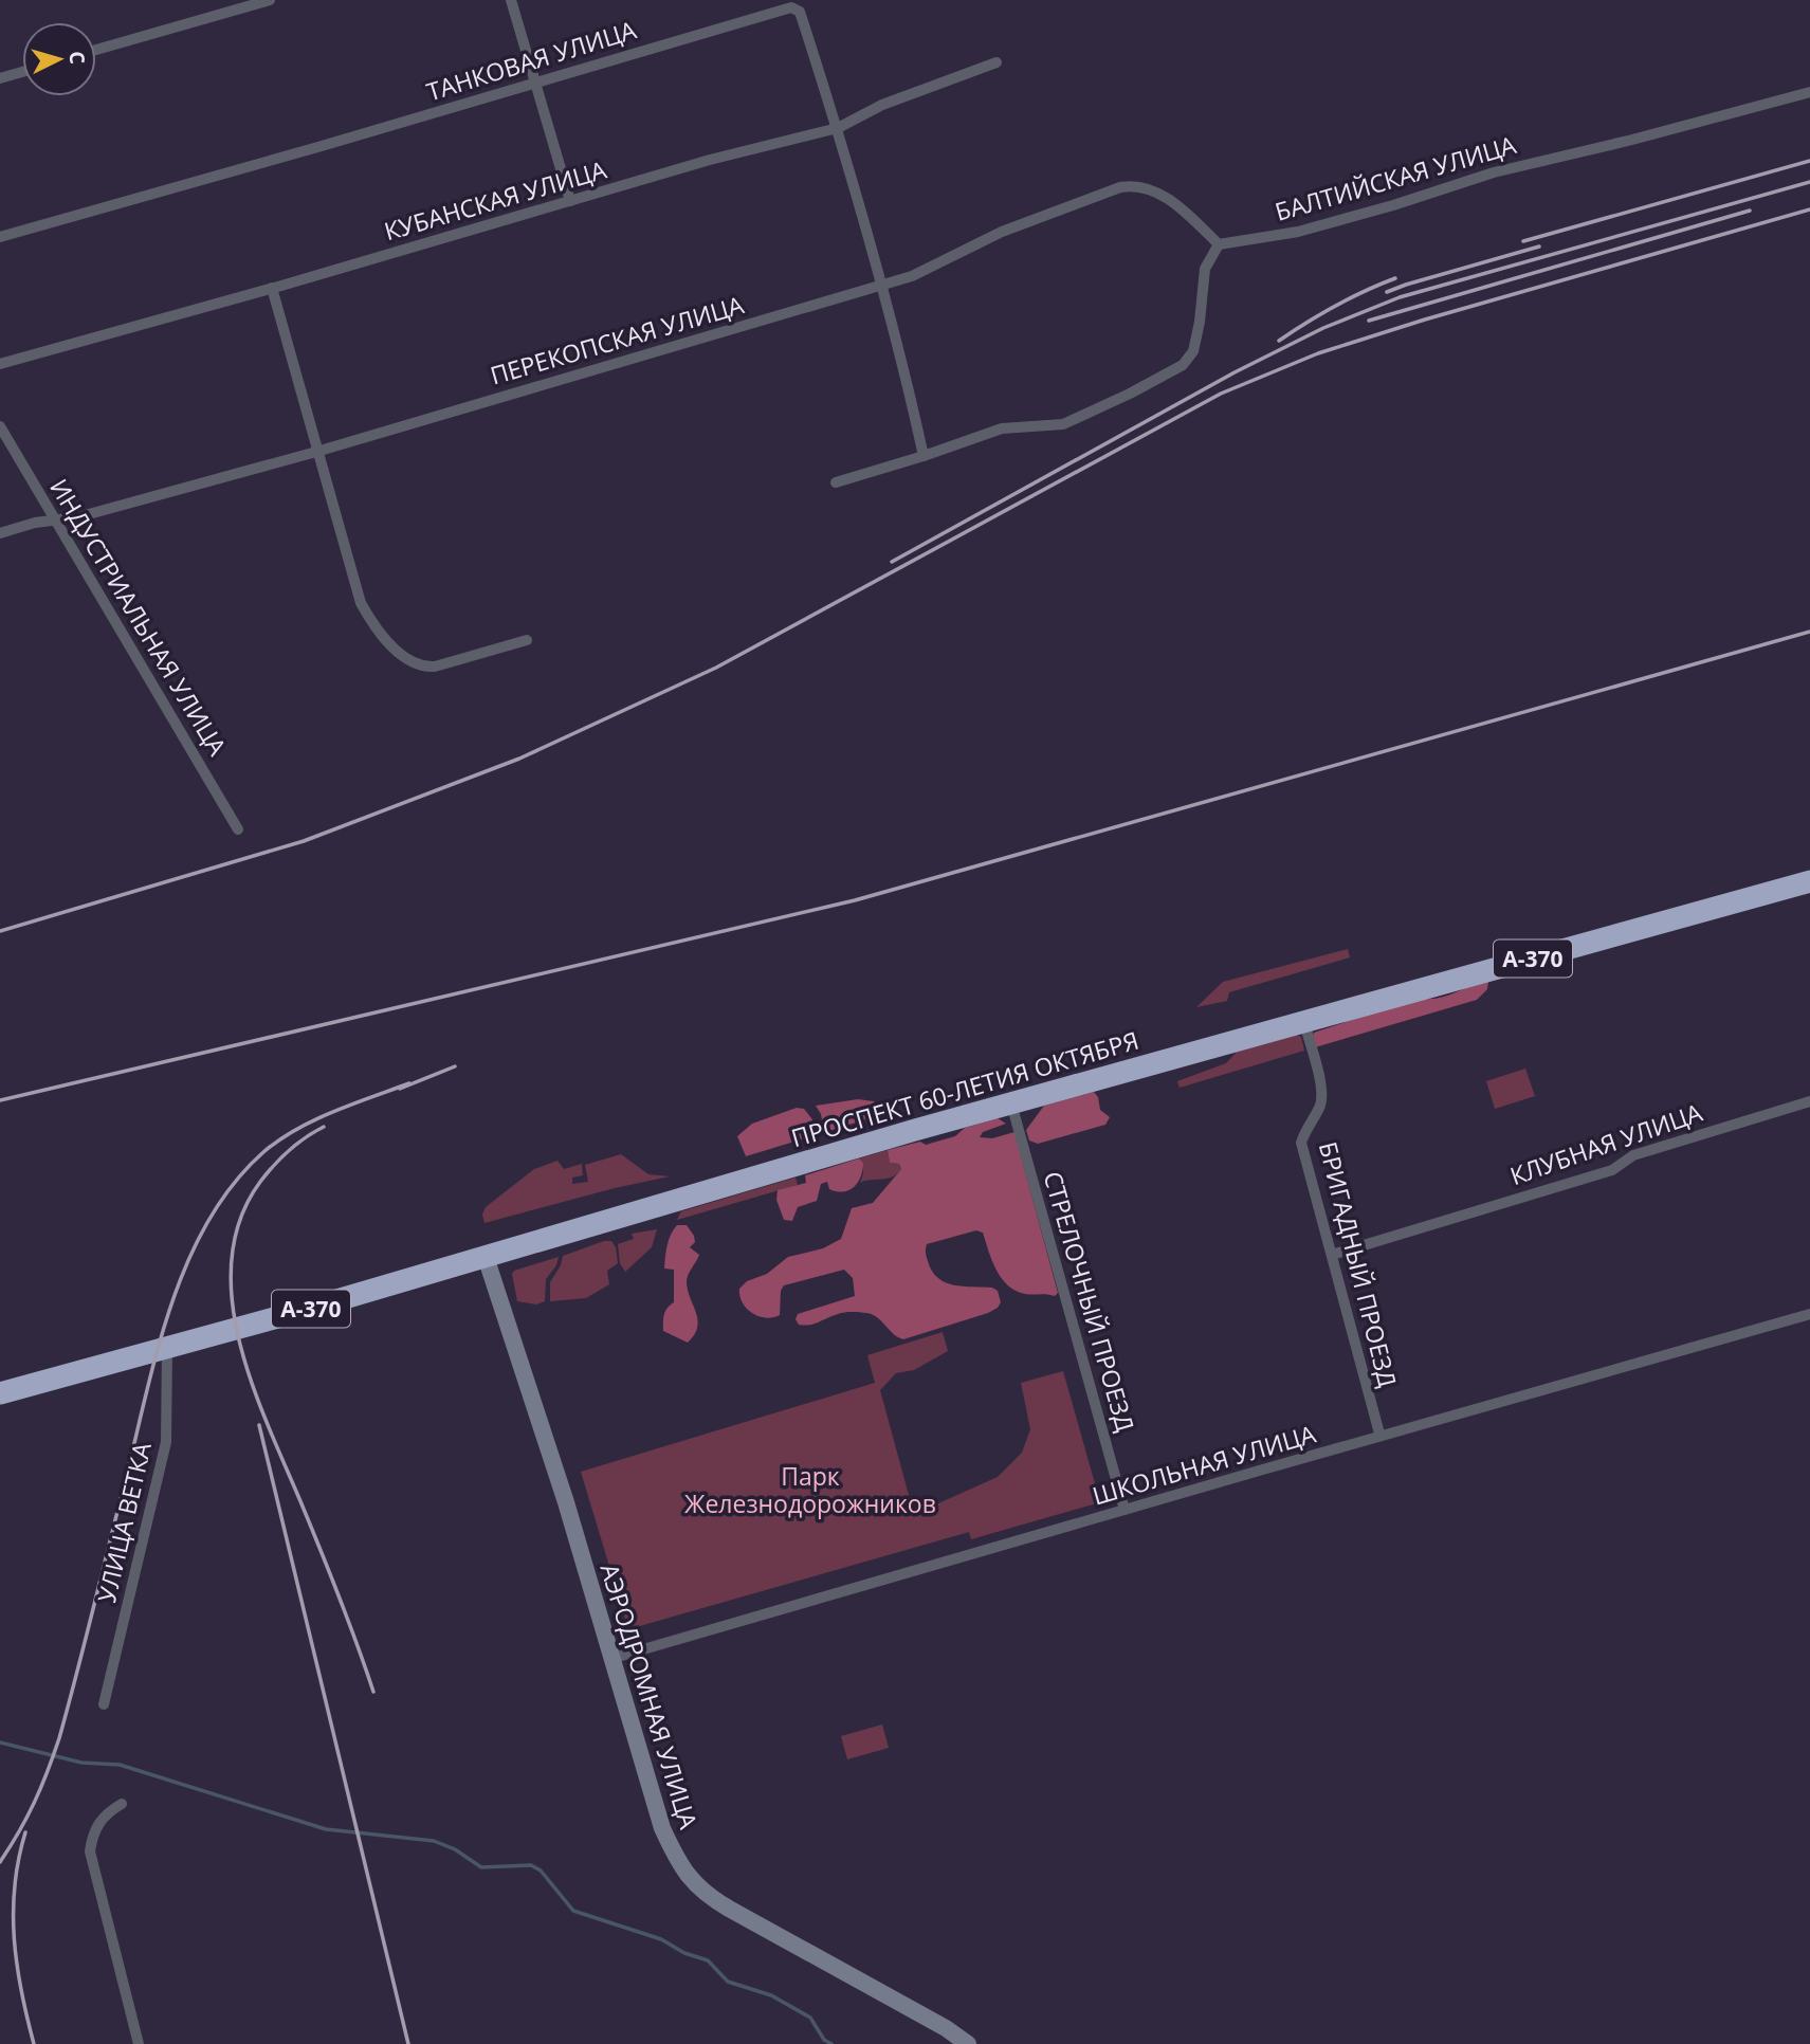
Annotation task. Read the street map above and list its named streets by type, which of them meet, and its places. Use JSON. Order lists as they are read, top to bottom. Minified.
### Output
{"streets":{"highway":["А-370","ПРОСПЕКТ 60-ЛЕТИЯ ОКТЯБРЯ"],"street":["ТАНКОВАЯ УЛИЦА","БАЛТИЙСКАЯ УЛИЦА","КУБАНСКАЯ УЛИЦА","ПЕРЕКОПСКАЯ УЛИЦА","ИНДУСТРИАЛЬНАЯ УЛИЦА","КЛУБНАЯ УЛИЦА","БРИГАДНЫЙ ПРОЕЗД","СТРЕЛОЧНЫЙ ПРОЕЗД","ШКОЛЬНАЯ УЛИЦА","УЛИЦА ВЕТКА","АЭРОДРОМНАЯ УЛИЦА"]},"crossings":[["ТАНКОВАЯ УЛИЦА","КУБАНСКАЯ УЛИЦА"],["ТАНКОВАЯ УЛИЦА","ПЕРЕКОПСКАЯ УЛИЦА"],["БАЛТИЙСКАЯ УЛИЦА","ПЕРЕКОПСКАЯ УЛИЦА"],["ПЕРЕКОПСКАЯ УЛИЦА","ИНДУСТРИАЛЬНАЯ УЛИЦА"],["ПРОСПЕКТ 60-ЛЕТИЯ ОКТЯБРЯ","БРИГАДНЫЙ ПРОЕЗД"],["ПРОСПЕКТ 60-ЛЕТИЯ ОКТЯБРЯ","СТРЕЛОЧНЫЙ ПРОЕЗД"],["ПРОСПЕКТ 60-ЛЕТИЯ ОКТЯБРЯ","УЛИЦА ВЕТКА"],["ПРОСПЕКТ 60-ЛЕТИЯ ОКТЯБРЯ","АЭРОДРОМНАЯ УЛИЦА"],["КЛУБНАЯ УЛИЦА","БРИГАДНЫЙ ПРОЕЗД"],["БРИГАДНЫЙ ПРОЕЗД","ШКОЛЬНАЯ УЛИЦА"],["СТРЕЛОЧНЫЙ ПРОЕЗД","ШКОЛЬНАЯ УЛИЦА"],["ШКОЛЬНАЯ УЛИЦА","АЭРОДРОМНАЯ УЛИЦА"]],"parks":["Парк Железнодорожников"],"north":"right"}
